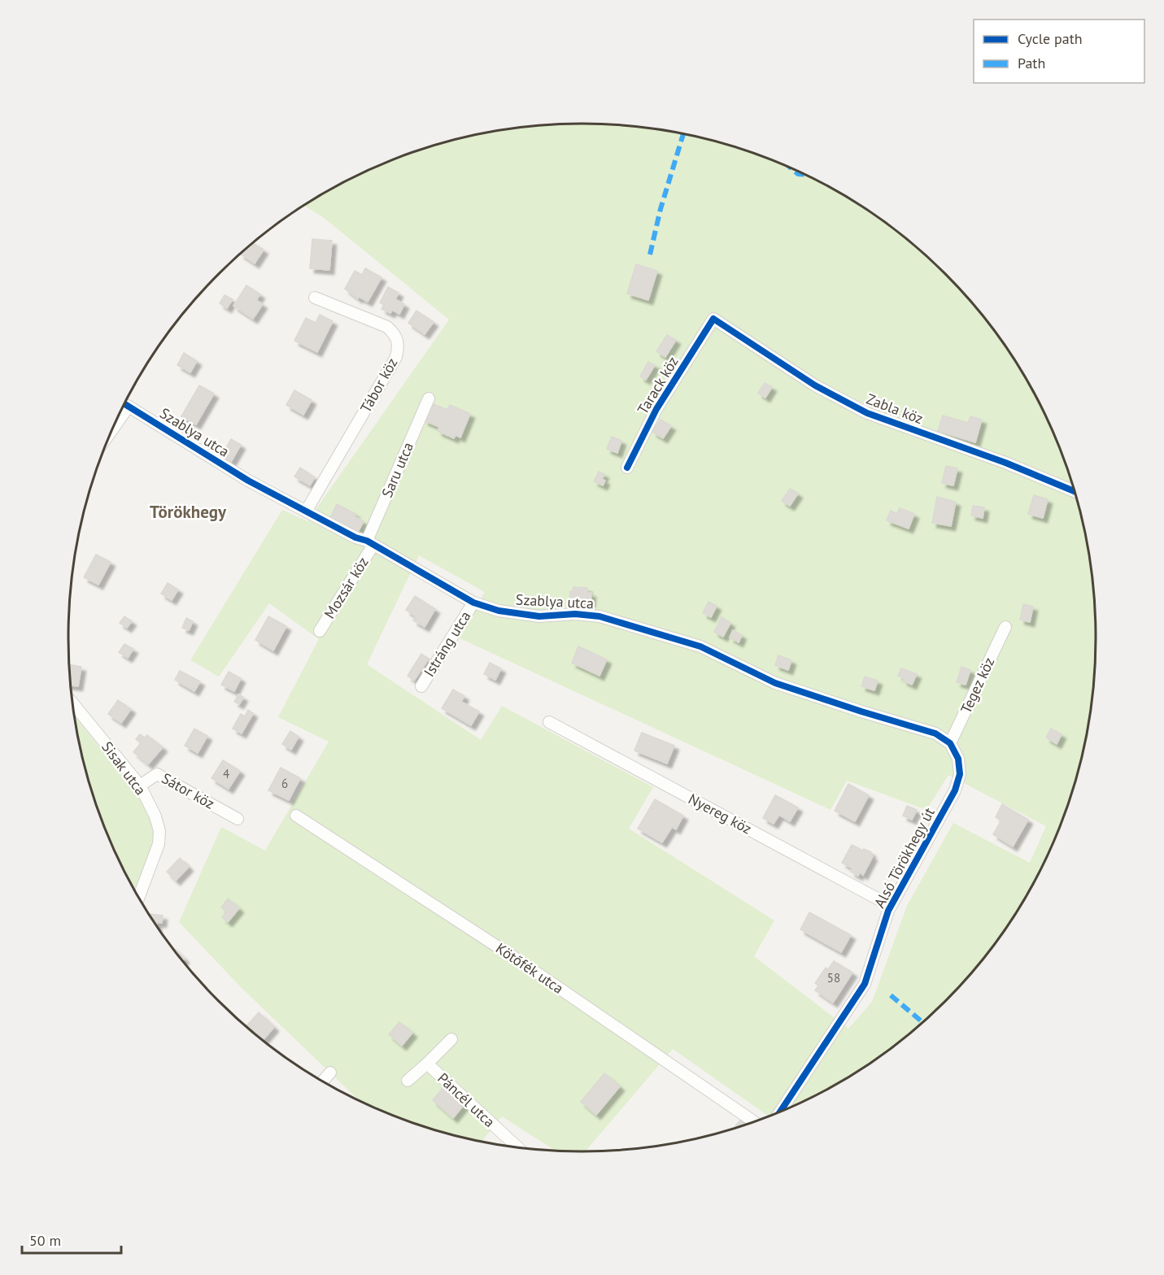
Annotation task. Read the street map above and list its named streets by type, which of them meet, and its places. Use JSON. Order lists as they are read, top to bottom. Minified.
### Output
{"streets":{"street":["Tábor köz","Tarack köz","Zabla köz","Szablya utca","Saru utca","Mozsár köz","Istráng utca","Tegez köz","Sisak utca","Sátor köz","Nyereg köz","Alsó Törökhegy út","Kötőfék utca","Páncél utca"]},"crossings":[["Tábor köz","Szablya utca"],["Tarack köz","Zabla köz"],["Szablya utca","Saru utca"],["Szablya utca","Mozsár köz"],["Szablya utca","Istráng utca"],["Szablya utca","Tegez köz"],["Szablya utca","Alsó Törökhegy út"],["Saru utca","Mozsár köz"],["Tegez köz","Alsó Törökhegy út"],["Sisak utca","Sátor köz"],["Nyereg köz","Alsó Törökhegy út"]],"districts":["Törökhegy"],"house_numbers":["4","6","58"],"legend":["Cycle path","Path"],"scale_bar":"50 m"}
